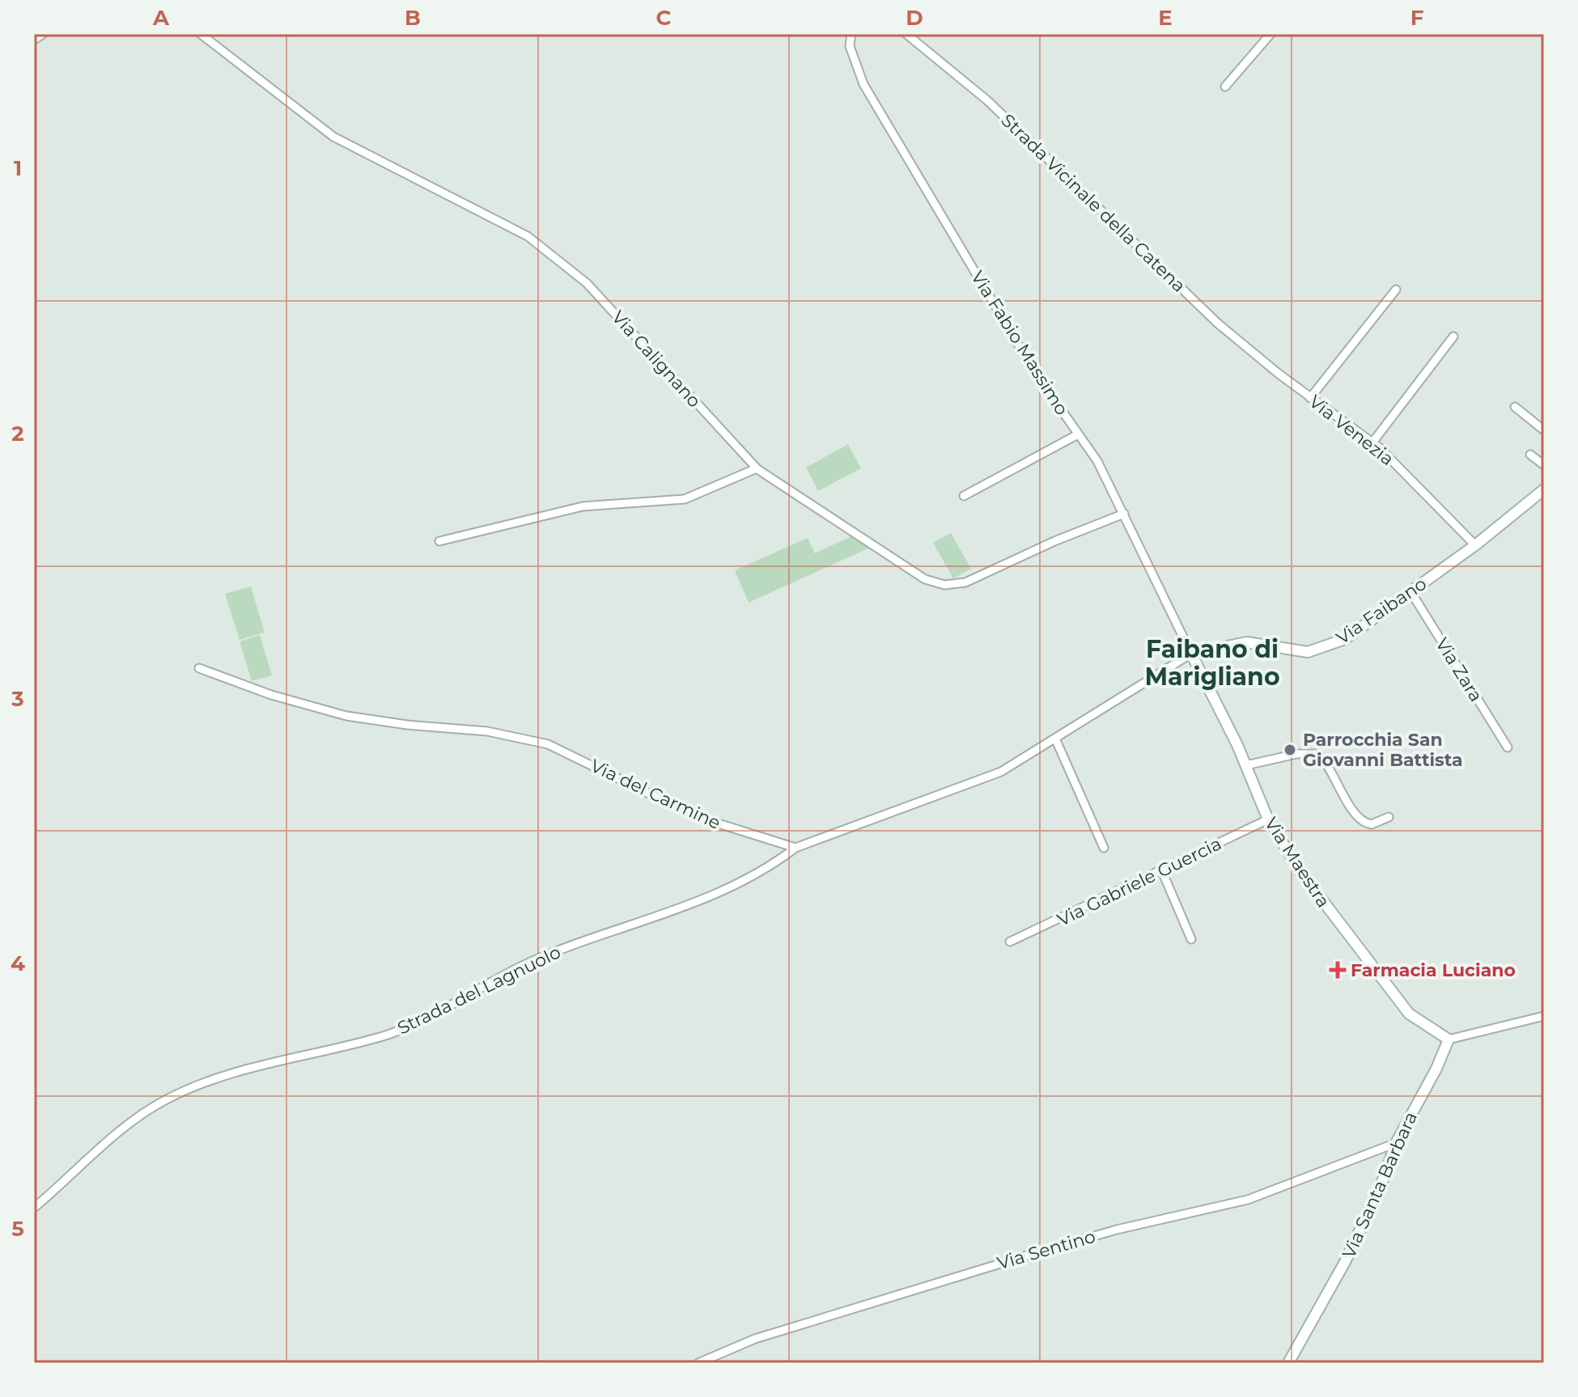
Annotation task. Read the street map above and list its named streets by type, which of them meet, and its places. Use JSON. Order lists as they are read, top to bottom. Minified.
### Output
{"streets":{"street":["Strada Vicinale della Catena","Via Fabio Massimo","Via Calignano","Via Venezia","Via Faibano","Via Zara","Via del Carmine","Via Maestra","Via Gabriele Guercia","Strada del Lagnuolo","Via Santa Barbara","Via Sentino"]},"crossings":[["Strada Vicinale della Catena","Via Venezia"],["Via Fabio Massimo","Via Calignano"],["Via Fabio Massimo","Via Faibano"],["Via Fabio Massimo","Via Maestra"],["Via Venezia","Via Faibano"],["Via Faibano","Via Zara"],["Via Faibano","Via Maestra"],["Via del Carmine","Strada del Lagnuolo"],["Via Maestra","Via Gabriele Guercia"],["Via Maestra","Via Santa Barbara"],["Via Santa Barbara","Via Sentino"]],"districts":["Faibano di Marigliano"],"places":{"other":["Parrocchia San Giovanni Battista"],"health":["Farmacia Luciano"]},"grid":{"columns":["A","B","C","D","E","F"],"rows":["1","2","3","4","5"]}}
